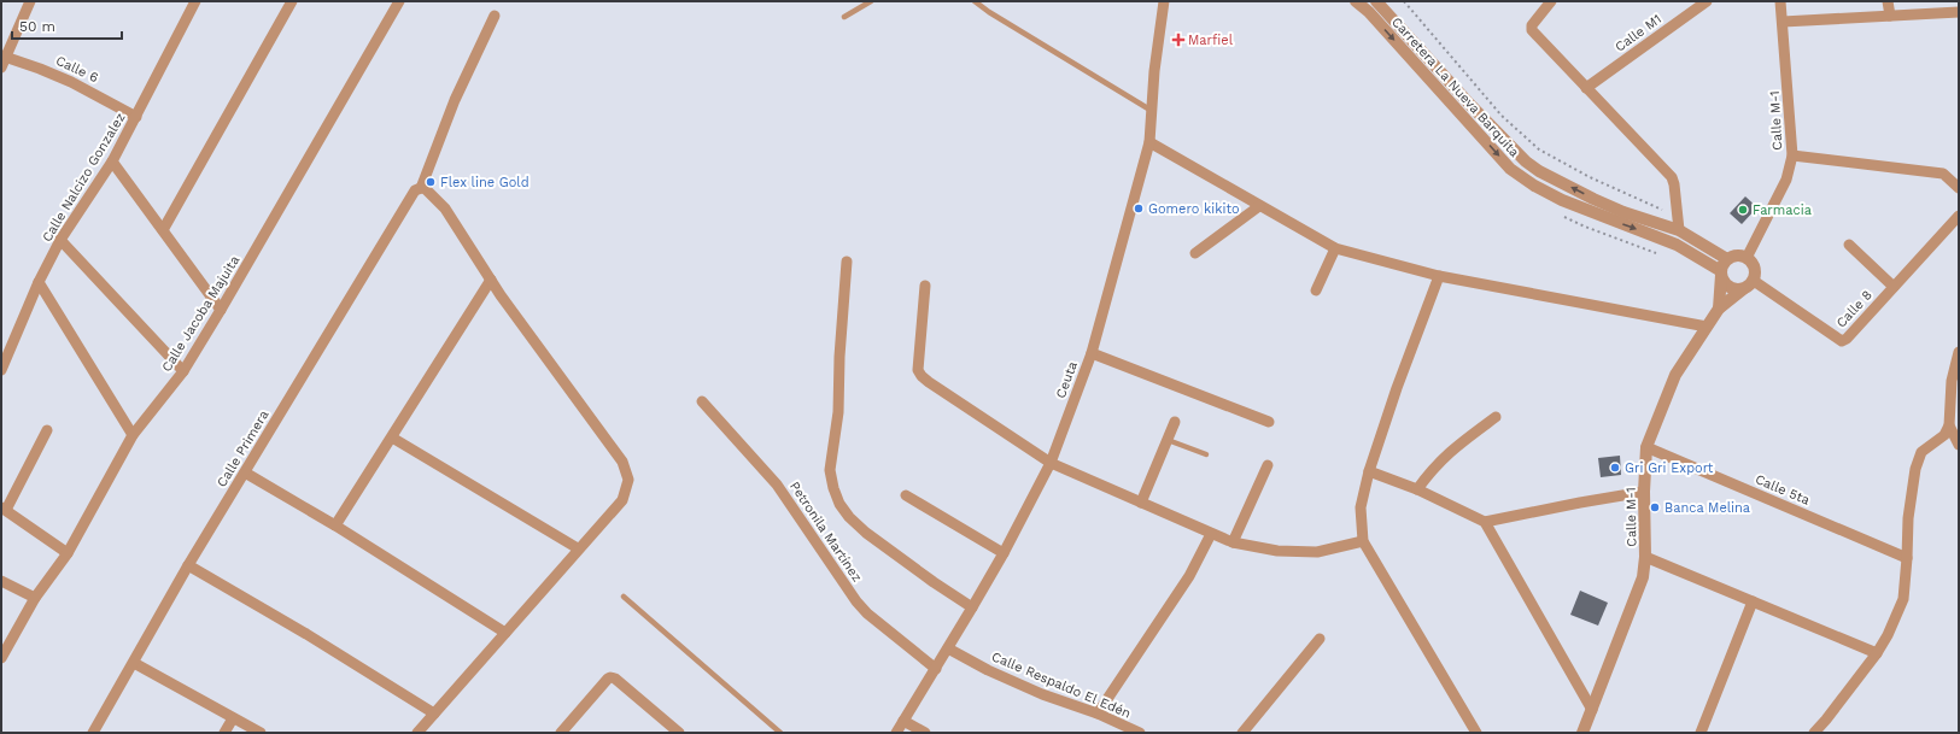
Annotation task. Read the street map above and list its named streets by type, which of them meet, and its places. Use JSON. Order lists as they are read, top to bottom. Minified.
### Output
{"streets":{"street":["Calle M1","Calle 6","Carretera La Nueva Barquita","Calle M-1","Calle Nalcizo Gonzalez","Calle 8","Calle Jacoba Majuita","Ceuta","Calle Primera","Calle 5ta","Petronila Martínez","Calle Respaldo El Edén"]},"crossings":[["Calle 6","Calle Nalcizo Gonzalez"],["Carretera La Nueva Barquita","Calle M-1"],["Carretera La Nueva Barquita","Calle 8"],["Calle M-1","Calle 8"],["Calle M-1","Calle 5ta"],["Ceuta","Petronila Martínez"],["Ceuta","Calle Respaldo El Edén"]],"places":{"health":["Marfiel"],"other":["Flex line Gold","Gomero kikito","Farmacia","Gri Gri Export","Banca Melina"]},"scale_bar":"50 m"}
